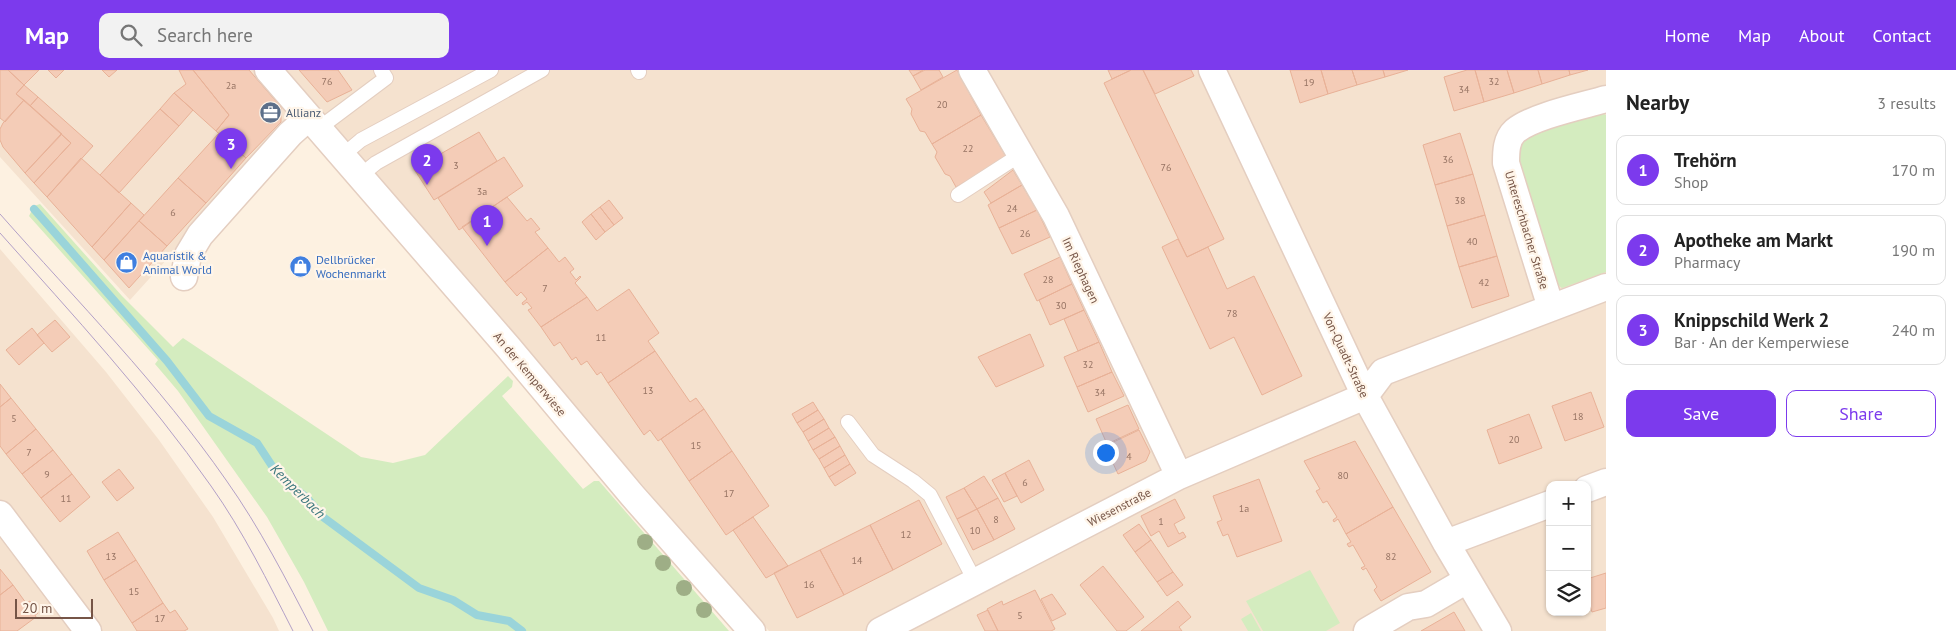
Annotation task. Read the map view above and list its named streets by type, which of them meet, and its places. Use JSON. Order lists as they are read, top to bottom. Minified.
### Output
{"streets":{"street":["Untereschbacher Straße","Im Riephagen","Von-Quadt-Straße","An der Kemperwiese","Wiesenstraße"]},"crossings":[["Im Riephagen","Wiesenstraße"],["Von-Quadt-Straße","Wiesenstraße"]],"water":["Kemperbach"],"places":{"office":["Allianz"],"shop":["Aquaristik & Animal World","Dellbrücker Wochenmarkt"]},"house_numbers":["76","32","19","2a","34","20","22","36","3","76","3a","38","24","6","26","40","28","42","7","30","78","11","32","13","34","18","5","20","15","7","4","9","80","6","17","11","1a","8","1","10","12","13","82","14","16","15","5","17"],"scale_bar":"20 m","page":{"header":"Map","search":"Search here","nav":["Home","Map","About","Contact"],"heading":["Nearby","3 results"],"pins":["3","2","1"],"list":[{"mark":"1","name":"Trehörn","note":"Shop","value":"170 m"},{"mark":"2","name":"Apotheke am Markt","note":"Pharmacy","value":"190 m"},{"mark":"3","name":"Knippschild Werk 2","note":"Bar · An der Kemperwiese","value":"240 m"}],"buttons":["Save","Share"],"map_buttons":["+","−"],"scale":"20 m"}}
